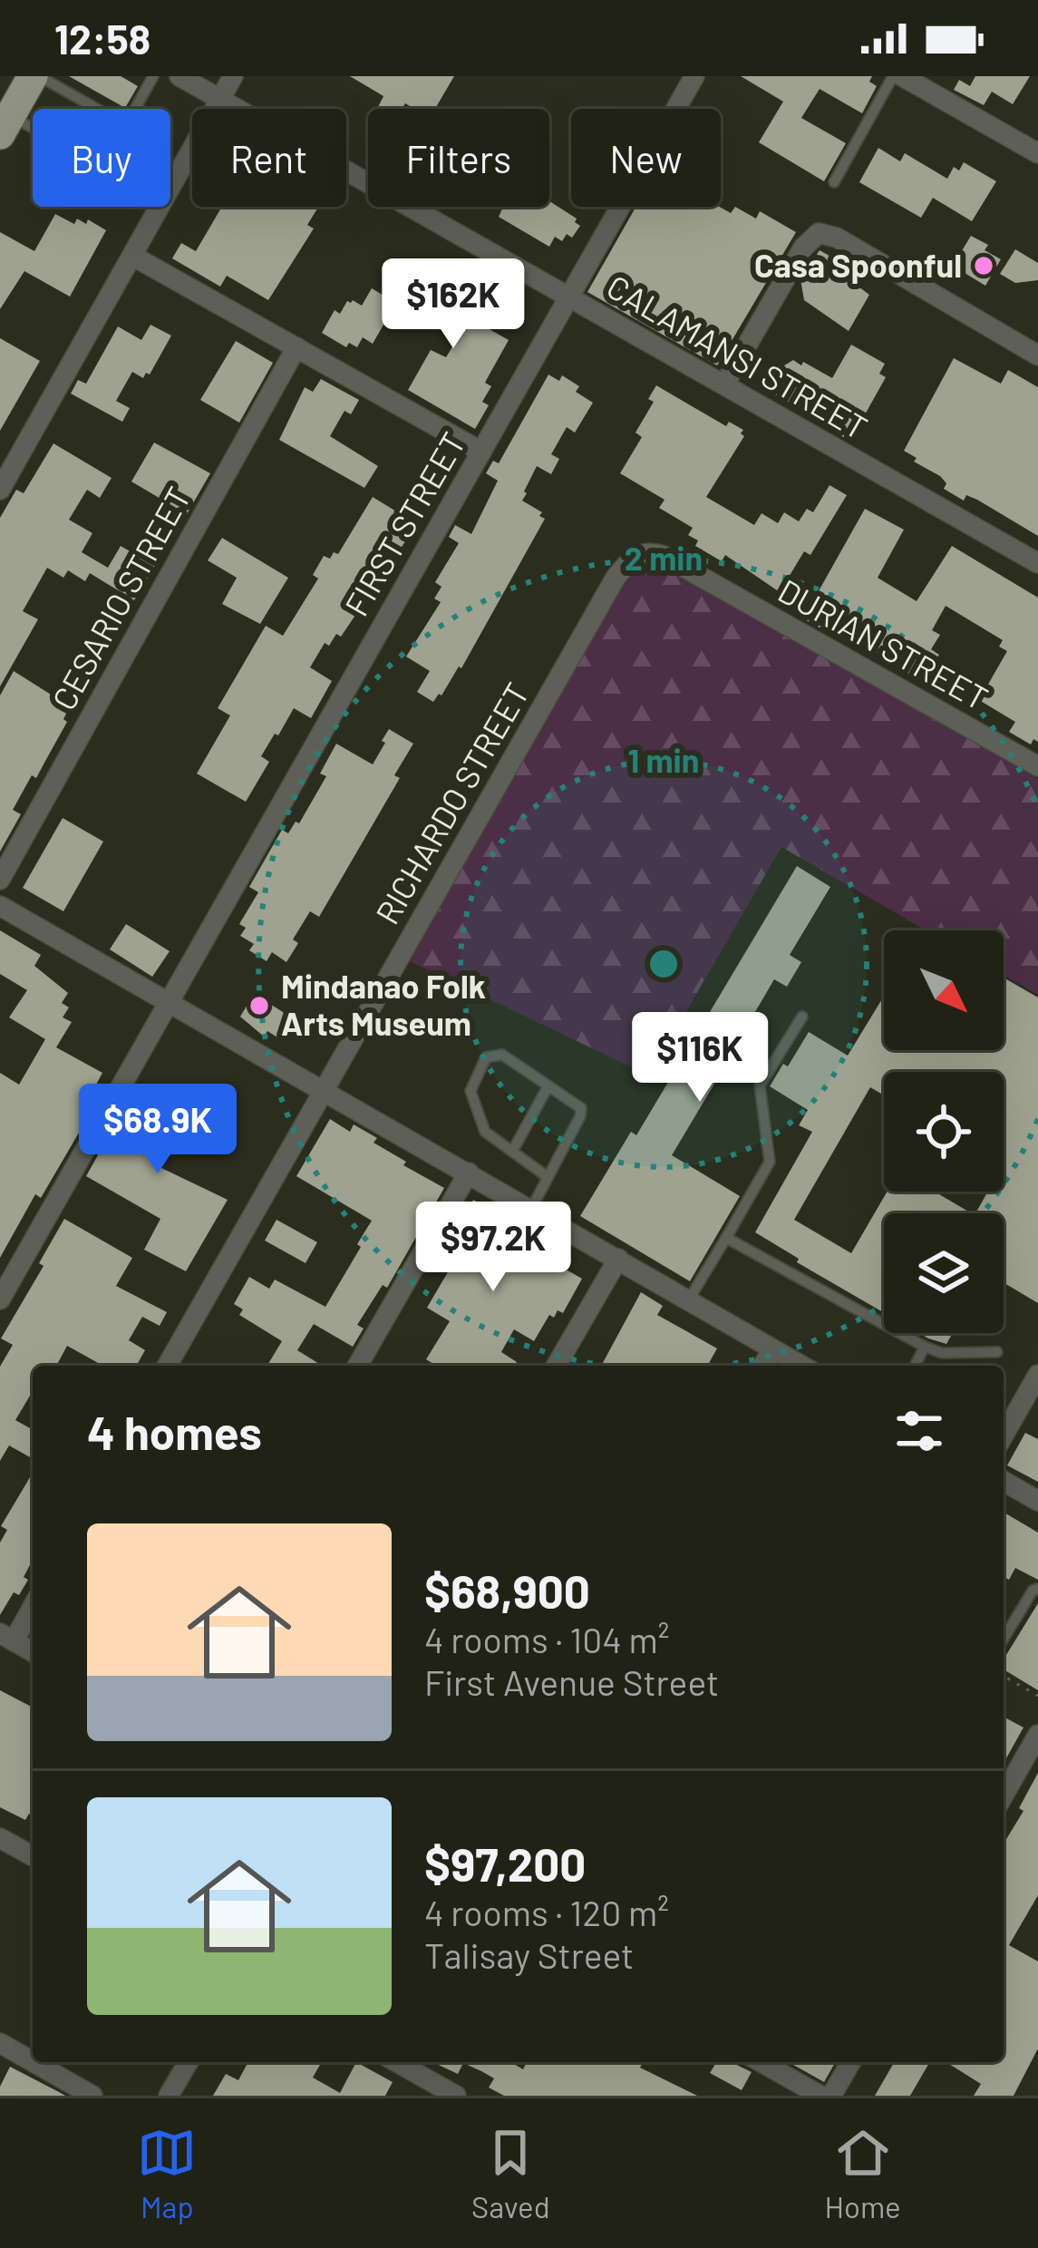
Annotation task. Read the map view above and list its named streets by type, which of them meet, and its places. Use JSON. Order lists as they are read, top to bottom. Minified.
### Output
{"streets":{"street":["CALAMANSI STREET","FIRST STREET","CESARIO STREET","DURIAN STREET","RICHARDO STREET"]},"crossings":[["CALAMANSI STREET","FIRST STREET"],["DURIAN STREET","RICHARDO STREET"]],"places":["Casa Spoonful","Mindanao Folk Arts Museum"],"north":"bottom right","page":{"status":"12:58","chip":["Buy","Rent","Filters","New"],"price":["$162K","$116K","$68.9K","$97.2K"],"heading":"4 homes","list":[{"name":"$68,900","note":"4 rooms · 104 m² · First Avenue Street"},{"name":"$97,200","note":"4 rooms · 120 m² · Talisay Street"}],"tabs":["Map","Saved","Home"]},"rings":["2 min","1 min"]}
